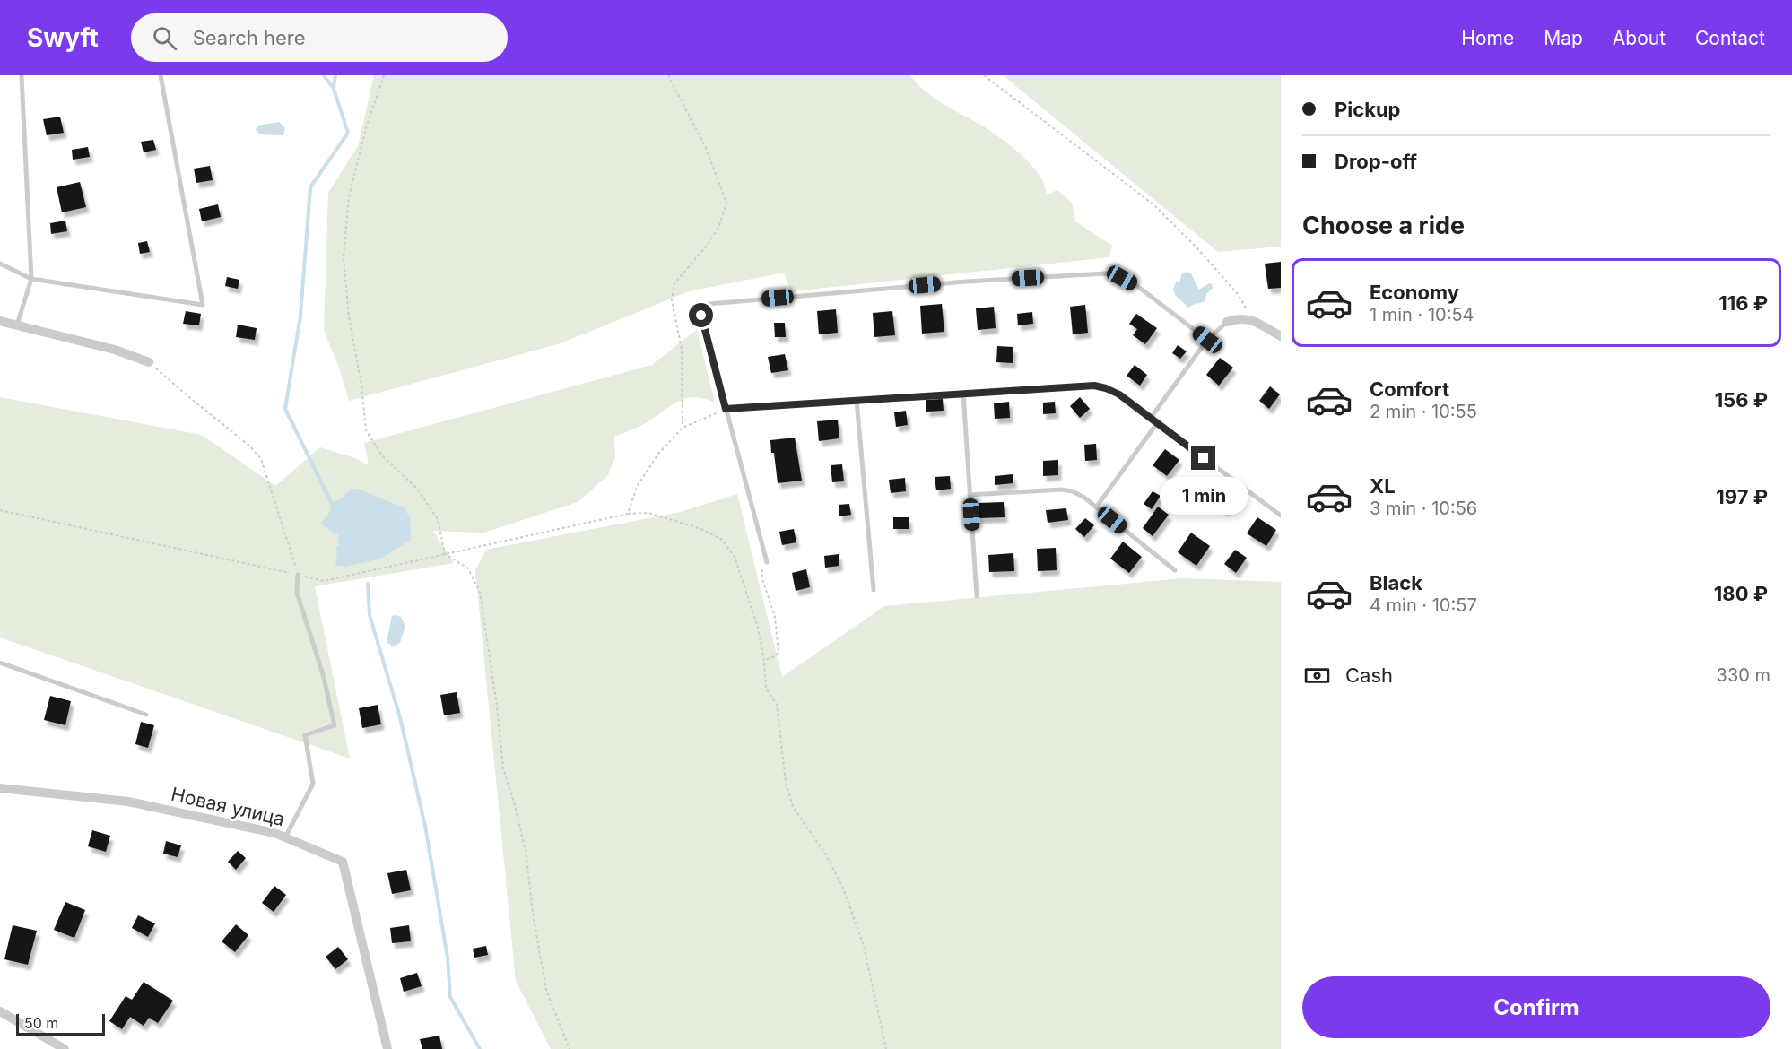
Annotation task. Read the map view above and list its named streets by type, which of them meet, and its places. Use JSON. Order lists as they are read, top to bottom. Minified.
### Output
{"streets":{"street":["Новая улица"]},"scale_bar":"50 m","page":{"header":"Swyft","search":"Search here","nav":["Home","Map","About","Contact"],"banner":["Pickup","Drop-off"],"heading":"Choose a ride","list":[{"name":"Economy","note":"1 min · 10:54","value":"116 ₽"},{"name":"Comfort","note":"2 min · 10:55","value":"156 ₽"},{"name":"XL","note":"3 min · 10:56","value":"197 ₽"},{"name":"Black","note":"4 min · 10:57","value":"180 ₽"}],"bubble":"1 min","pay":["Cash","330 m"],"buttons":"Confirm","scale":"50 m"}}
